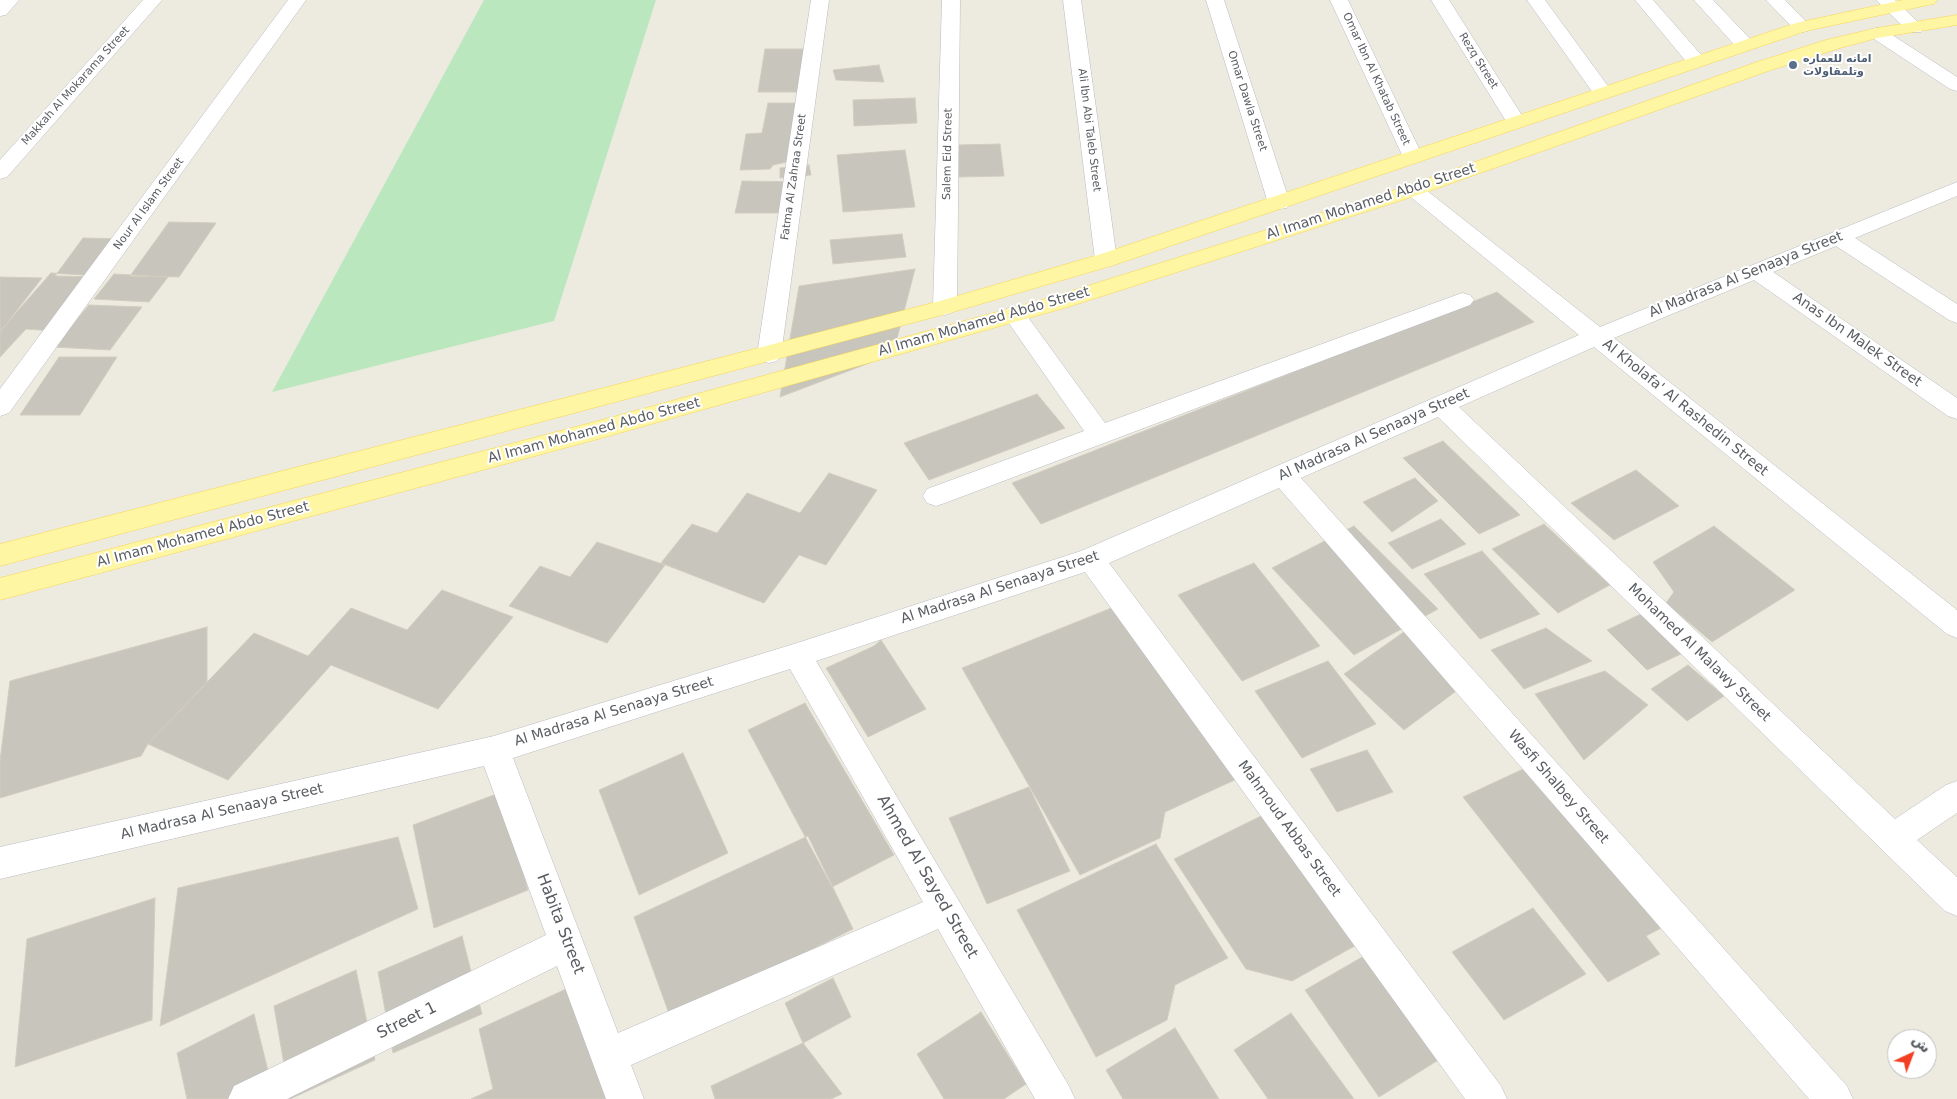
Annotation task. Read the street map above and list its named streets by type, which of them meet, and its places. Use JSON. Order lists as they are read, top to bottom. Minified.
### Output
{"streets":{"main road":["Al Imam Mohamed Abdo Street"],"street":["Rezq Street","Omar Ibn Al Khatab Street","Makkah Al Mokarama Street","Omar Dawla Street","Ali Ibn Abi Taleb Street","Salem Eid Street","Fatma Al Zahraa Street","Nour Al Islam Street","Al Madrasa Al Senaaya Street","Anas Ibn Malek Street","Al Kholafa' Al Rashedin Street","Mohamed Al Malawy Street","Wasfi Shalbey Street","Mahmoud Abbas Street","Ahmed Al Sayed Street","Habita Street","Street 1"]},"crossings":[["Rezq Street","Al Imam Mohamed Abdo Street"],["Omar Ibn Al Khatab Street","Al Imam Mohamed Abdo Street"],["Omar Dawla Street","Al Imam Mohamed Abdo Street"],["Ali Ibn Abi Taleb Street","Al Imam Mohamed Abdo Street"],["Salem Eid Street","Al Imam Mohamed Abdo Street"],["Fatma Al Zahraa Street","Al Imam Mohamed Abdo Street"],["Al Imam Mohamed Abdo Street","Al Kholafa' Al Rashedin Street"],["Al Madrasa Al Senaaya Street","Anas Ibn Malek Street"],["Al Madrasa Al Senaaya Street","Al Kholafa' Al Rashedin Street"],["Al Madrasa Al Senaaya Street","Mohamed Al Malawy Street"],["Al Madrasa Al Senaaya Street","Wasfi Shalbey Street"],["Al Madrasa Al Senaaya Street","Mahmoud Abbas Street"],["Al Madrasa Al Senaaya Street","Ahmed Al Sayed Street"],["Al Madrasa Al Senaaya Street","Habita Street"],["Habita Street","Street 1"]],"places":["امانه للعماره وتلمقاولات"],"north":"top right"}
